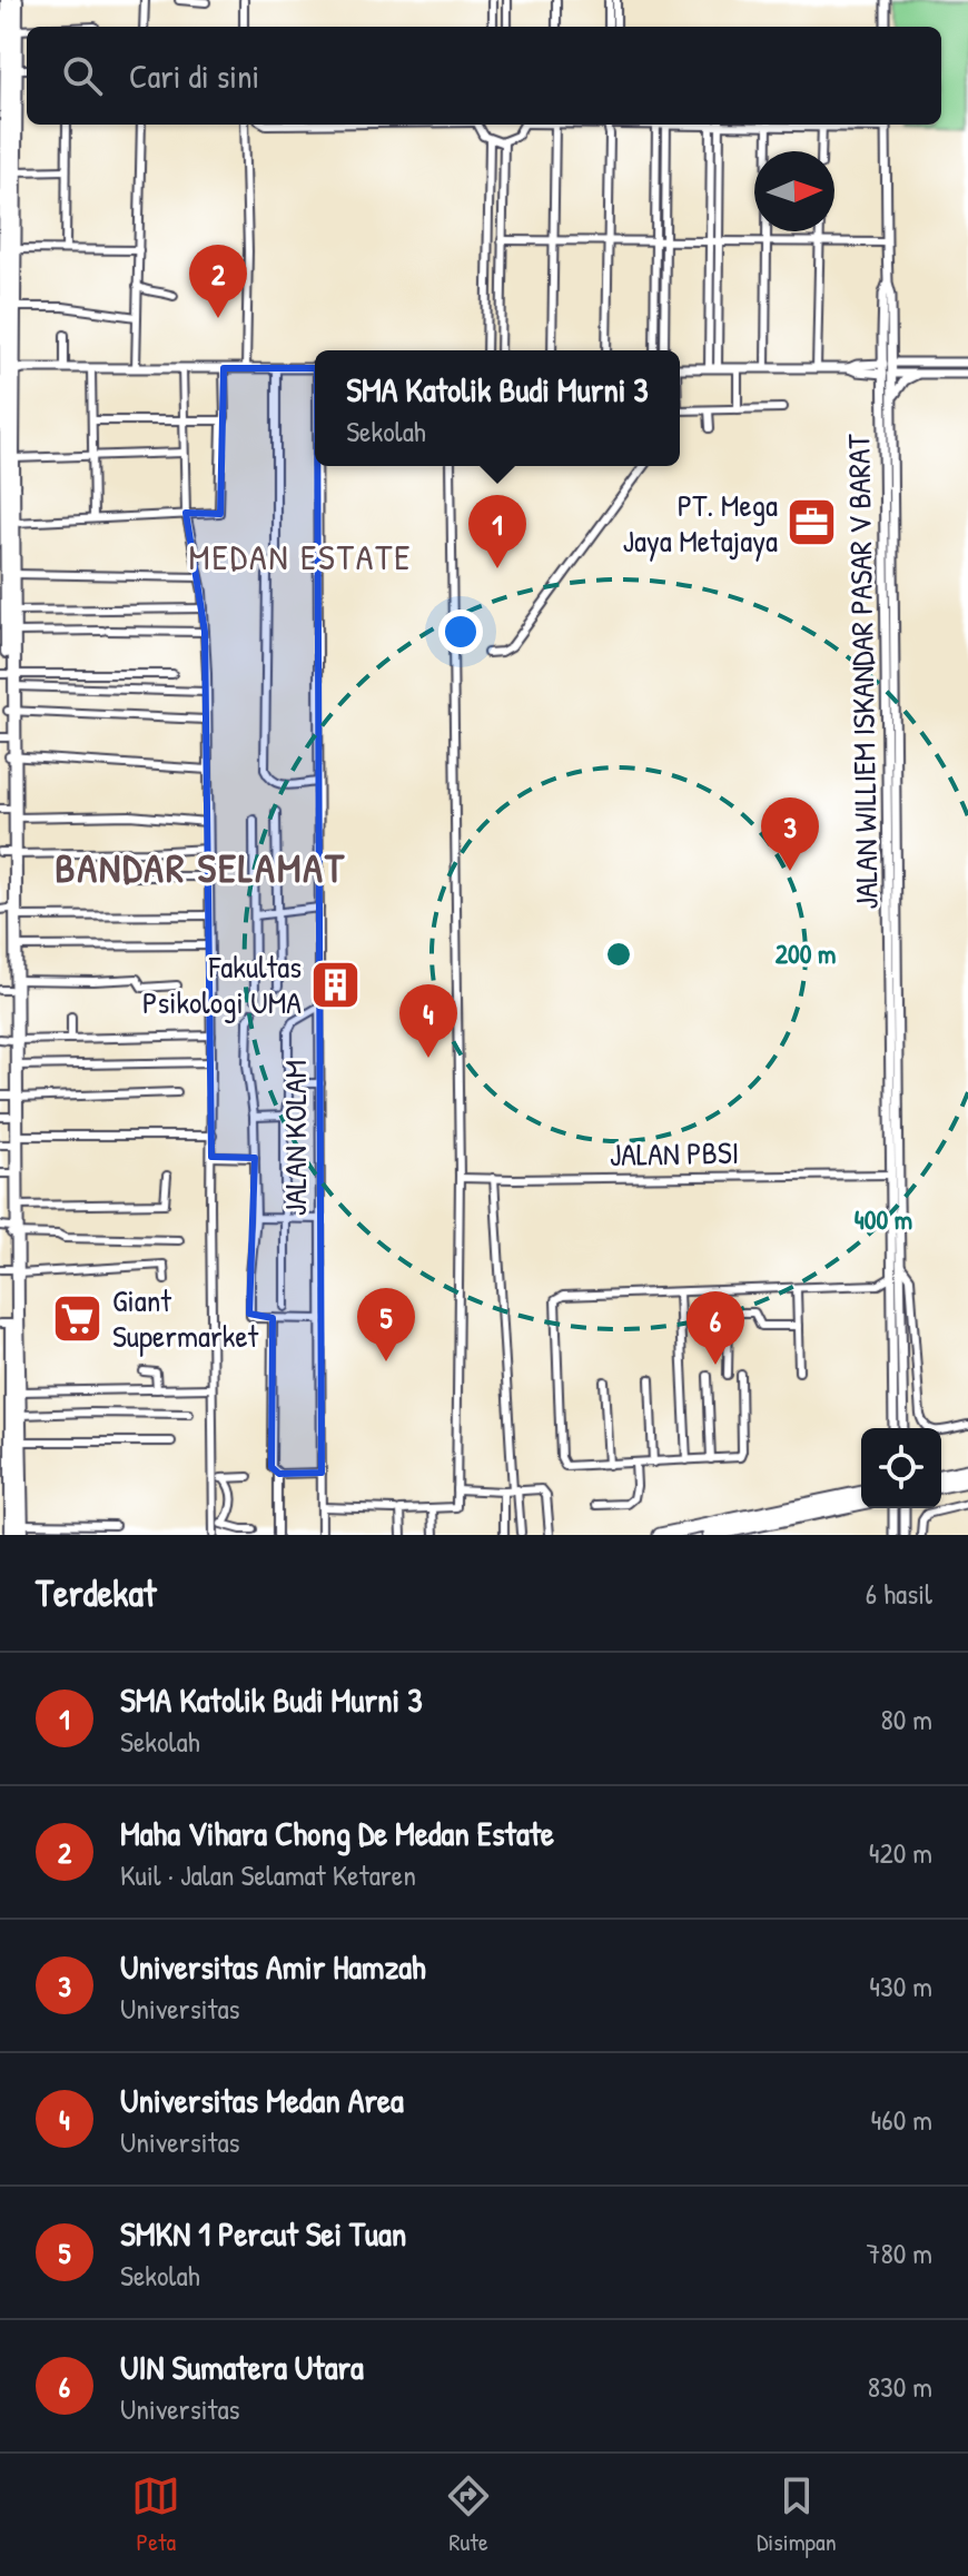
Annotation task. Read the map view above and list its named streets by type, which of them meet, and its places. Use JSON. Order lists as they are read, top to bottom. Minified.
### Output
{"streets":{"street":["JALAN WILLIEM ISKANDAR PASAR V BARAT","JALAN KOLAM","JALAN PBSI"]},"crossings":[["JALAN WILLIEM ISKANDAR PASAR V BARAT","JALAN PBSI"]],"districts":["MEDAN ESTATE","BANDAR SELAMAT"],"places":{"office":["PT. Mega Jaya Metajaya"],"building":["Fakultas Psikologi UMA"],"supermarket":["Giant Supermarket"]},"north":"right","page":{"search":"Cari di sini","pins":["2","1","3","4","5","6"],"popup":["SMA Katolik Budi Murni 3","Sekolah"],"heading":["Terdekat","6 hasil"],"list":[{"mark":"1","name":"SMA Katolik Budi Murni 3","note":"Sekolah","value":"80 m"},{"mark":"2","name":"Maha Vihara Chong De Medan Estate","note":"Kuil · Jalan Selamat Ketaren","value":"420 m"},{"mark":"3","name":"Universitas Amir Hamzah","note":"Universitas","value":"430 m"},{"mark":"4","name":"Universitas Medan Area","note":"Universitas","value":"460 m"},{"mark":"5","name":"SMKN 1 Percut Sei Tuan","note":"Sekolah","value":"780 m"},{"mark":"6","name":"UIN Sumatera Utara","note":"Universitas","value":"830 m"}],"nav":["Peta","Rute","Disimpan"]},"rings":["200 m","400 m"]}
